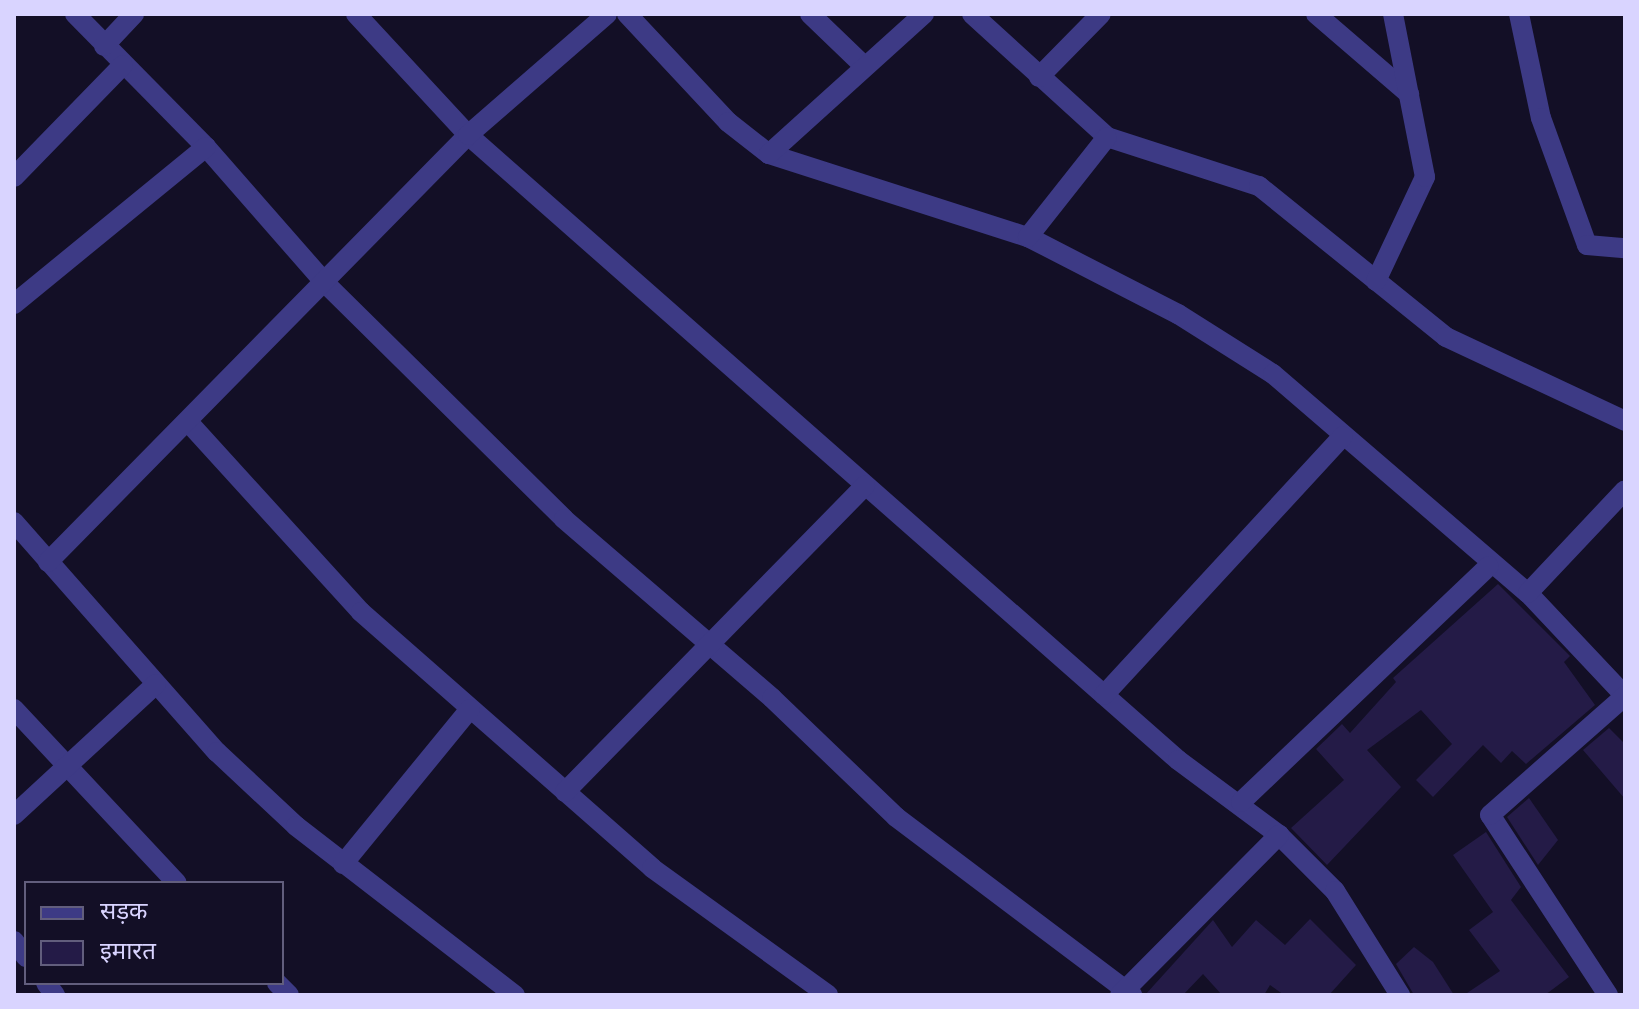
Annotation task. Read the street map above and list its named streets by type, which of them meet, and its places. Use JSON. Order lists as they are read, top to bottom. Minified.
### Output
{"legend":["सड़क","इमारत"]}
